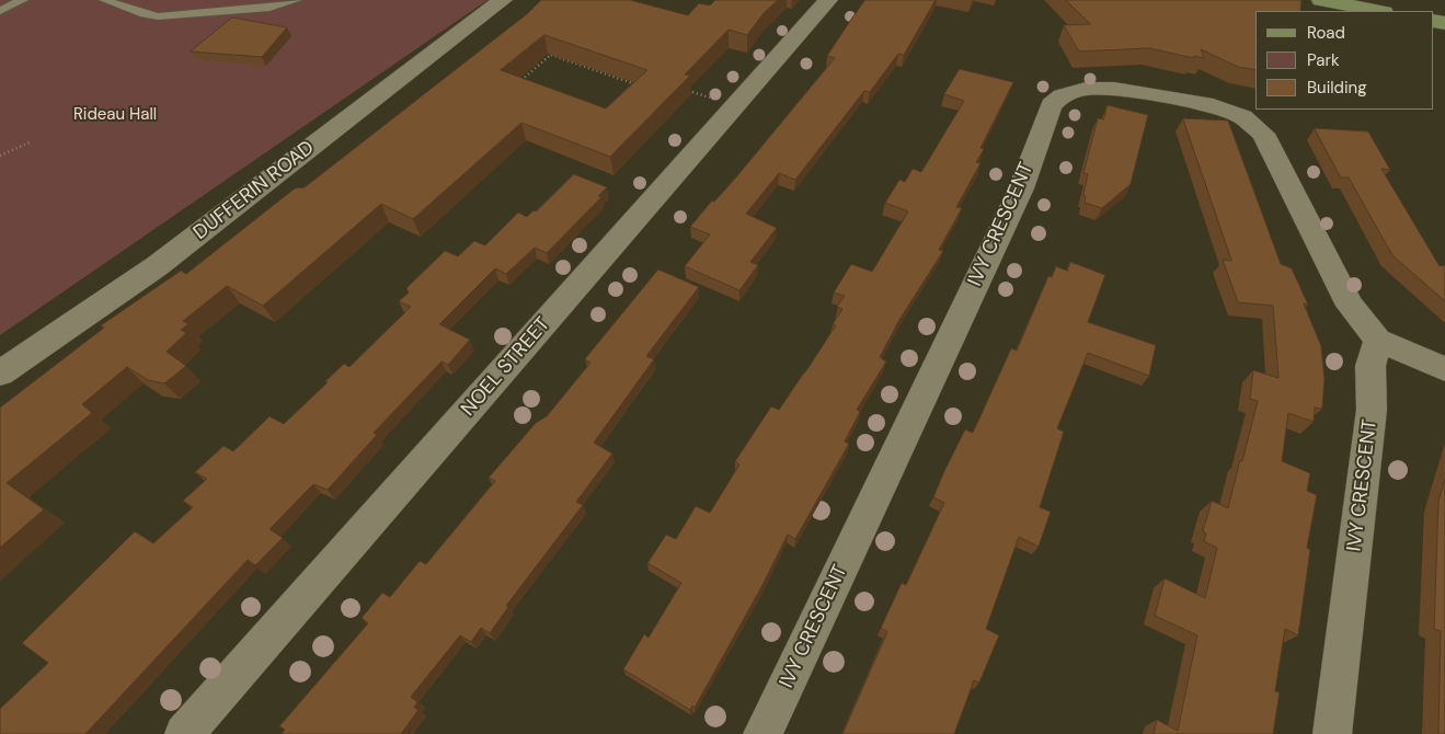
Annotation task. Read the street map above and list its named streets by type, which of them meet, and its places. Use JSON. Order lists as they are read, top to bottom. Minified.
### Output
{"streets":{"street":["DUFFERIN ROAD","IVY CRESCENT","NOEL STREET"]},"parks":["Rideau Hall"],"legend":["Road","Park","Building"]}
